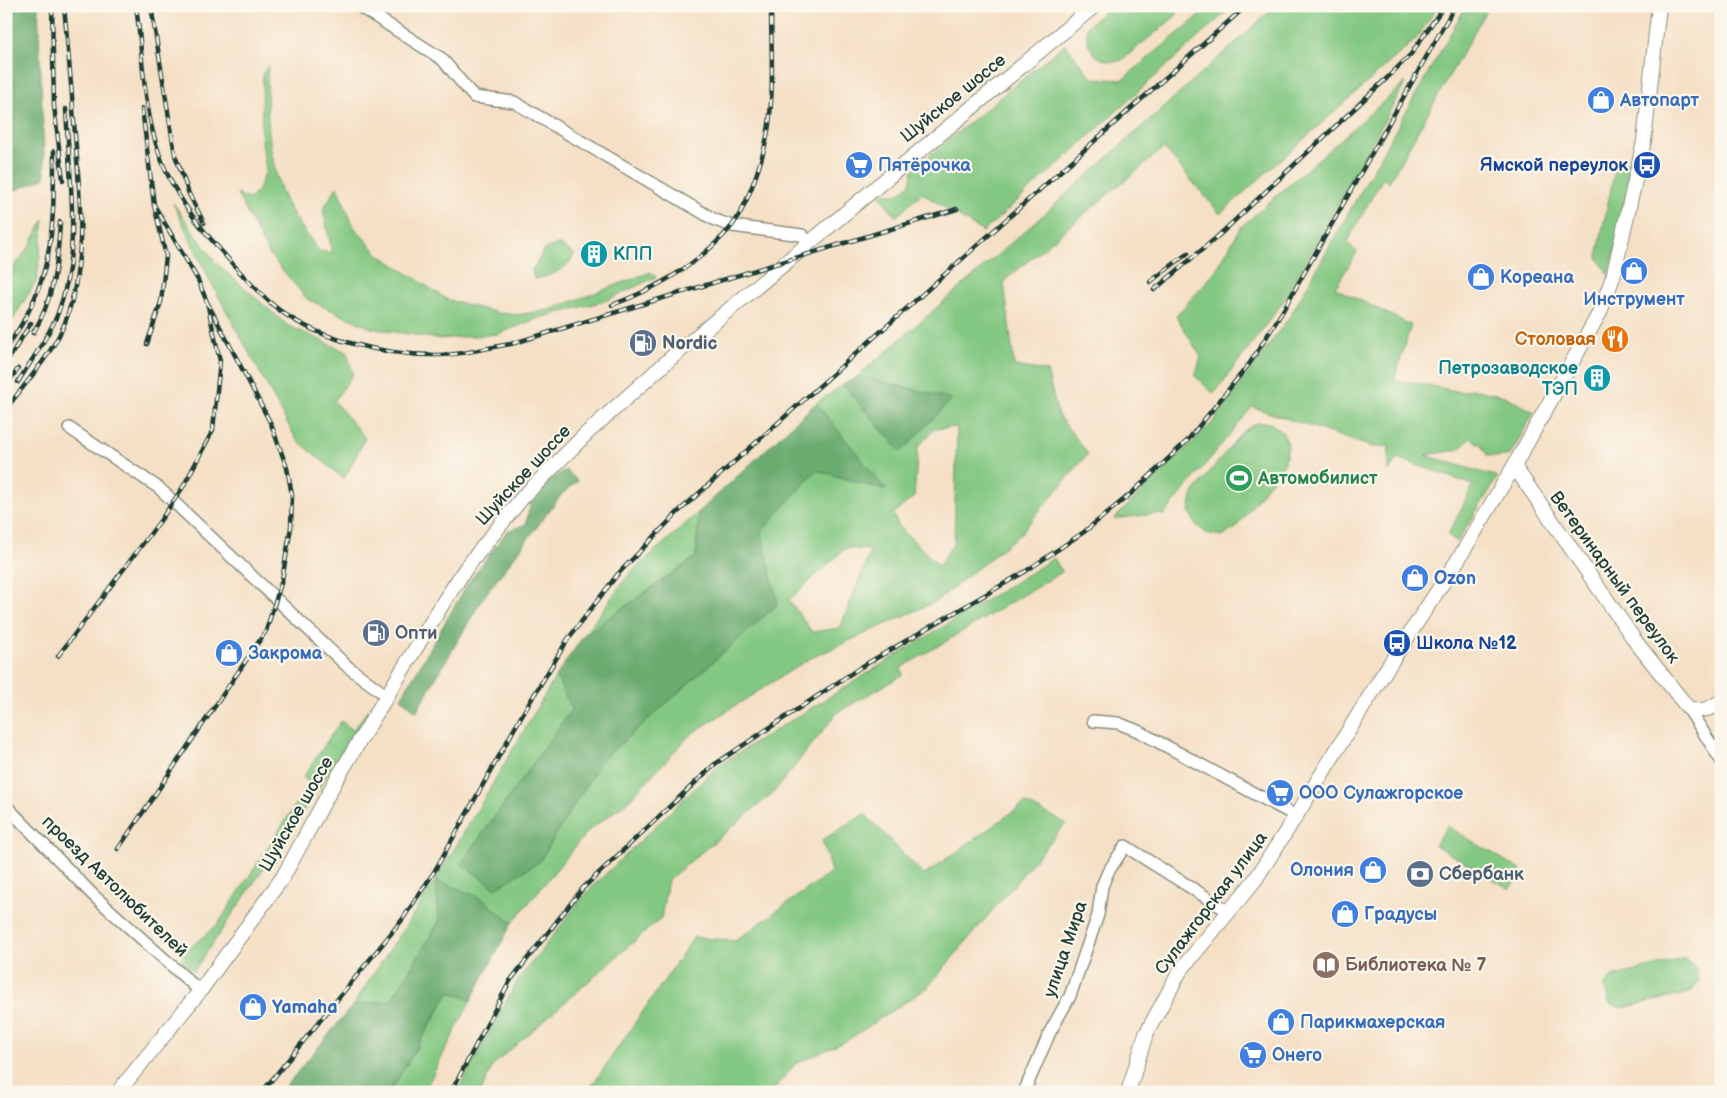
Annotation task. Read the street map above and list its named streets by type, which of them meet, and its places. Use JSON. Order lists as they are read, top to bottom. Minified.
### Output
{"streets":{"main road":["Шуйское шоссе","Ветеринарный переулок","Сулажгорская улица"],"street":["проезд Автолюбителей","улица Мира"]},"crossings":[["Шуйское шоссе","проезд Автолюбителей"],["Ветеринарный переулок","Сулажгорская улица"],["Сулажгорская улица","улица Мира"]],"places":{"shop":["Автопарт","Инструмент","Кореана","Ozon","Закрома","Олония","Градусы","Yamaha","Парикмахерская"],"supermarket":["Пятёрочка","ООО Сулажгорское","Онего"],"bus stop":["Ямской переулок","Школа №12"],"building":["КПП","Петрозаводское ТЭП"],"restaurant":["Столовая"],"fuel station":["Nordic","Опти"],"sports":["Автомобилист"],"bank":["Сбербанк"],"library":["Библиотека № 7"]}}
